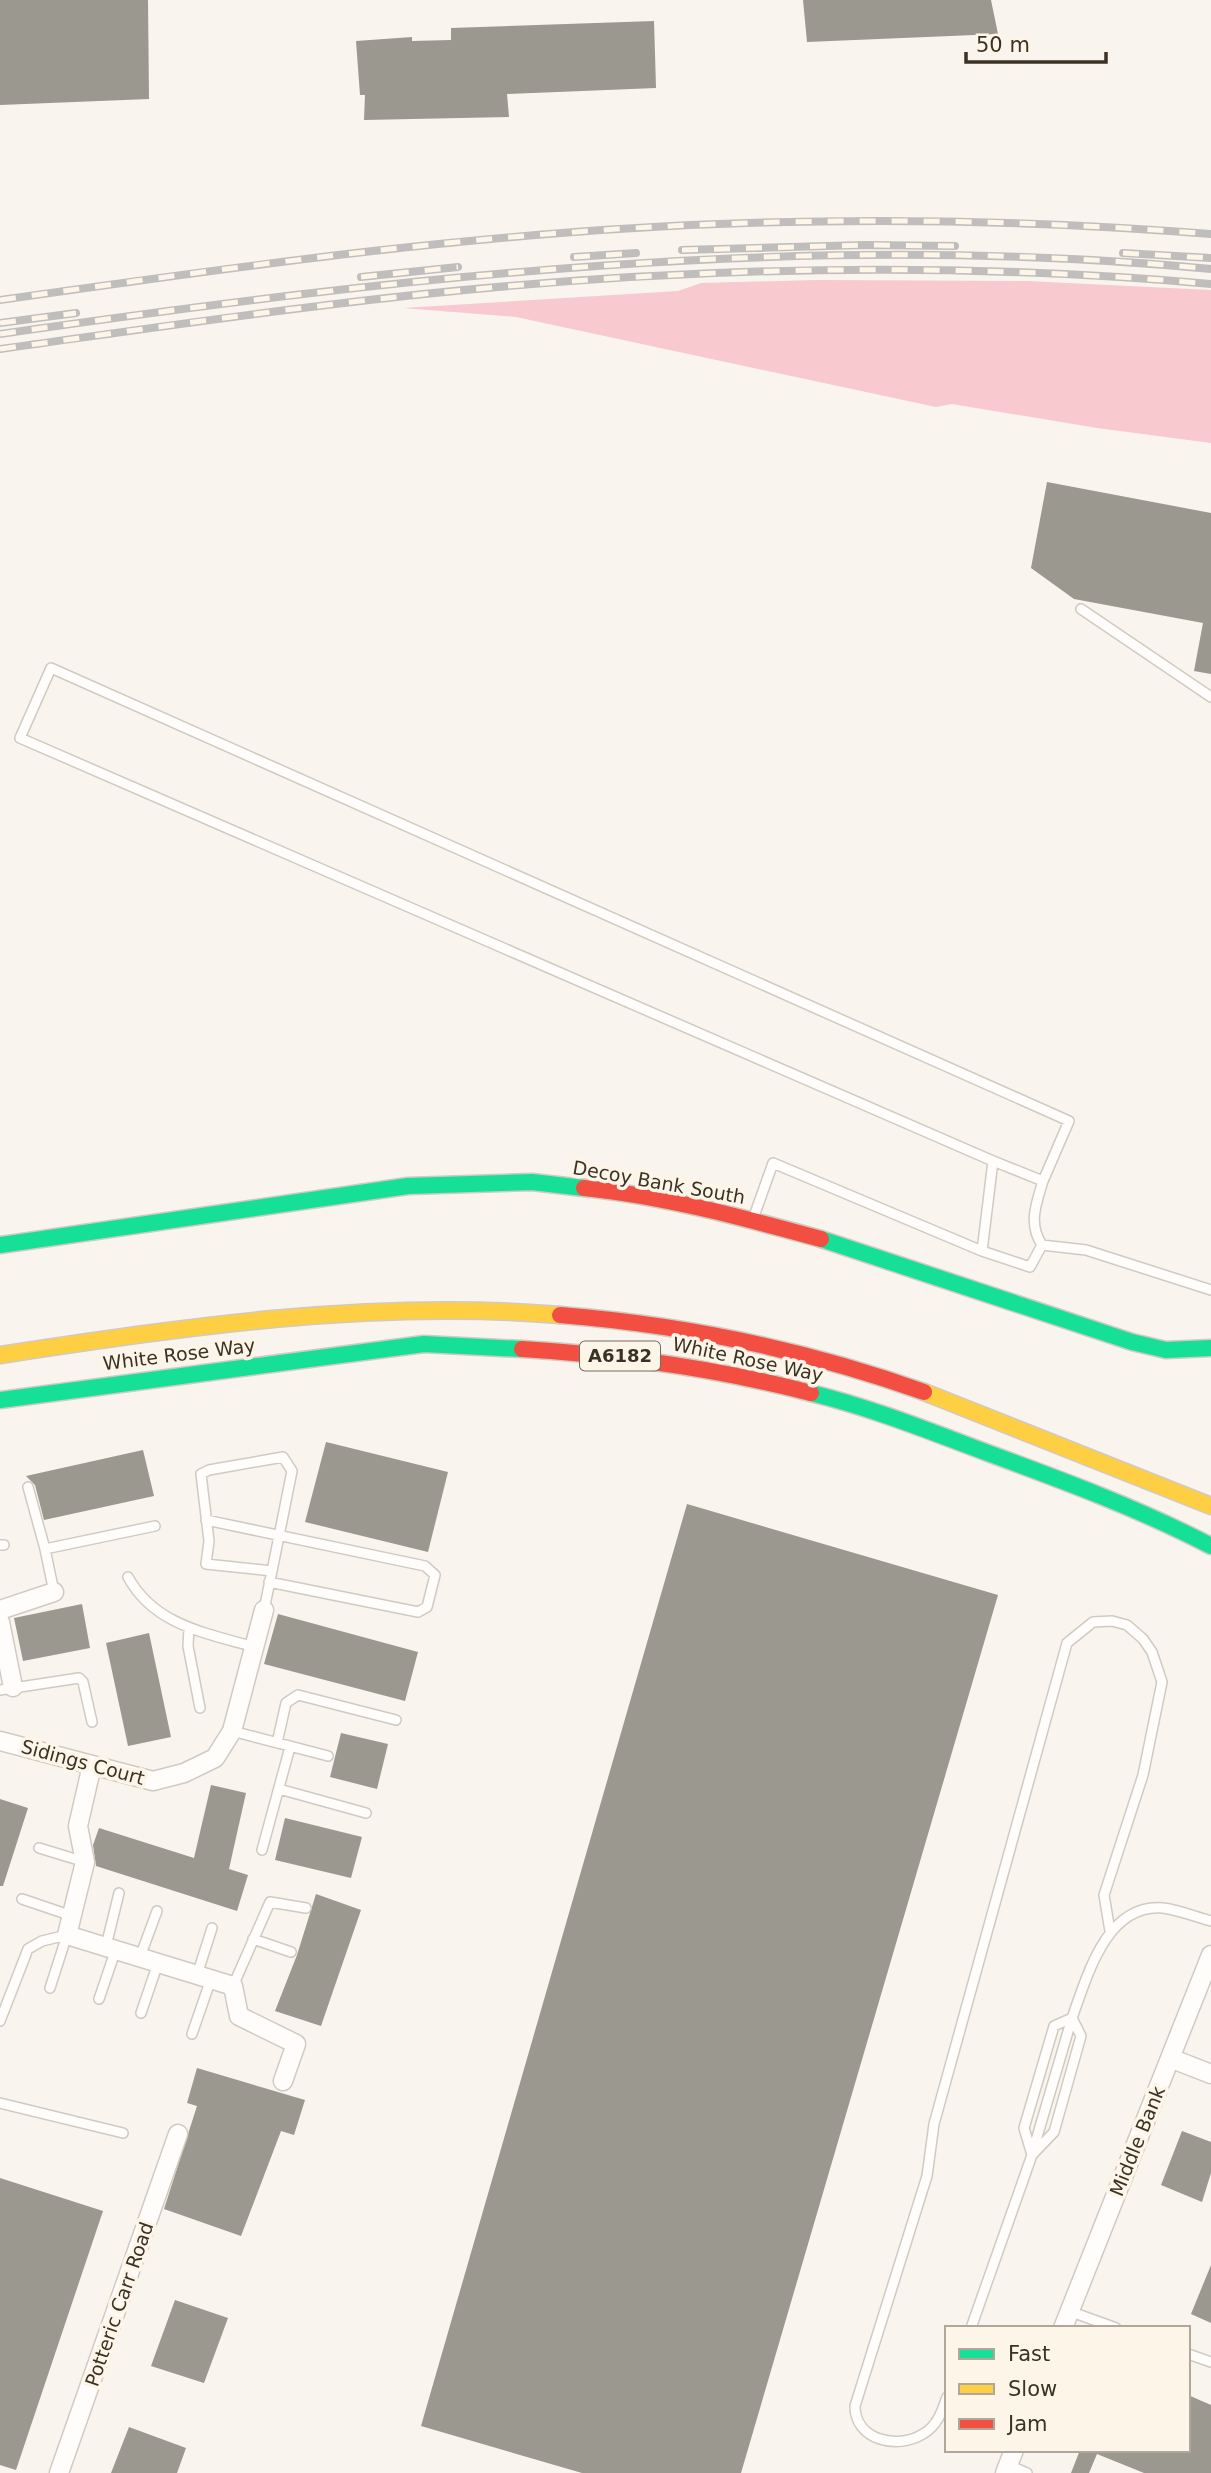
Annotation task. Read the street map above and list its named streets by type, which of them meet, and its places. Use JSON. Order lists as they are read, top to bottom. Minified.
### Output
{"streets":{"main road":["Decoy Bank South","White Rose Way","A6182"],"street":["Sidings Court","Middle Bank","Potteric Carr Road"]},"legend":["Fast","Slow","Jam"],"scale_bar":"50 m"}
